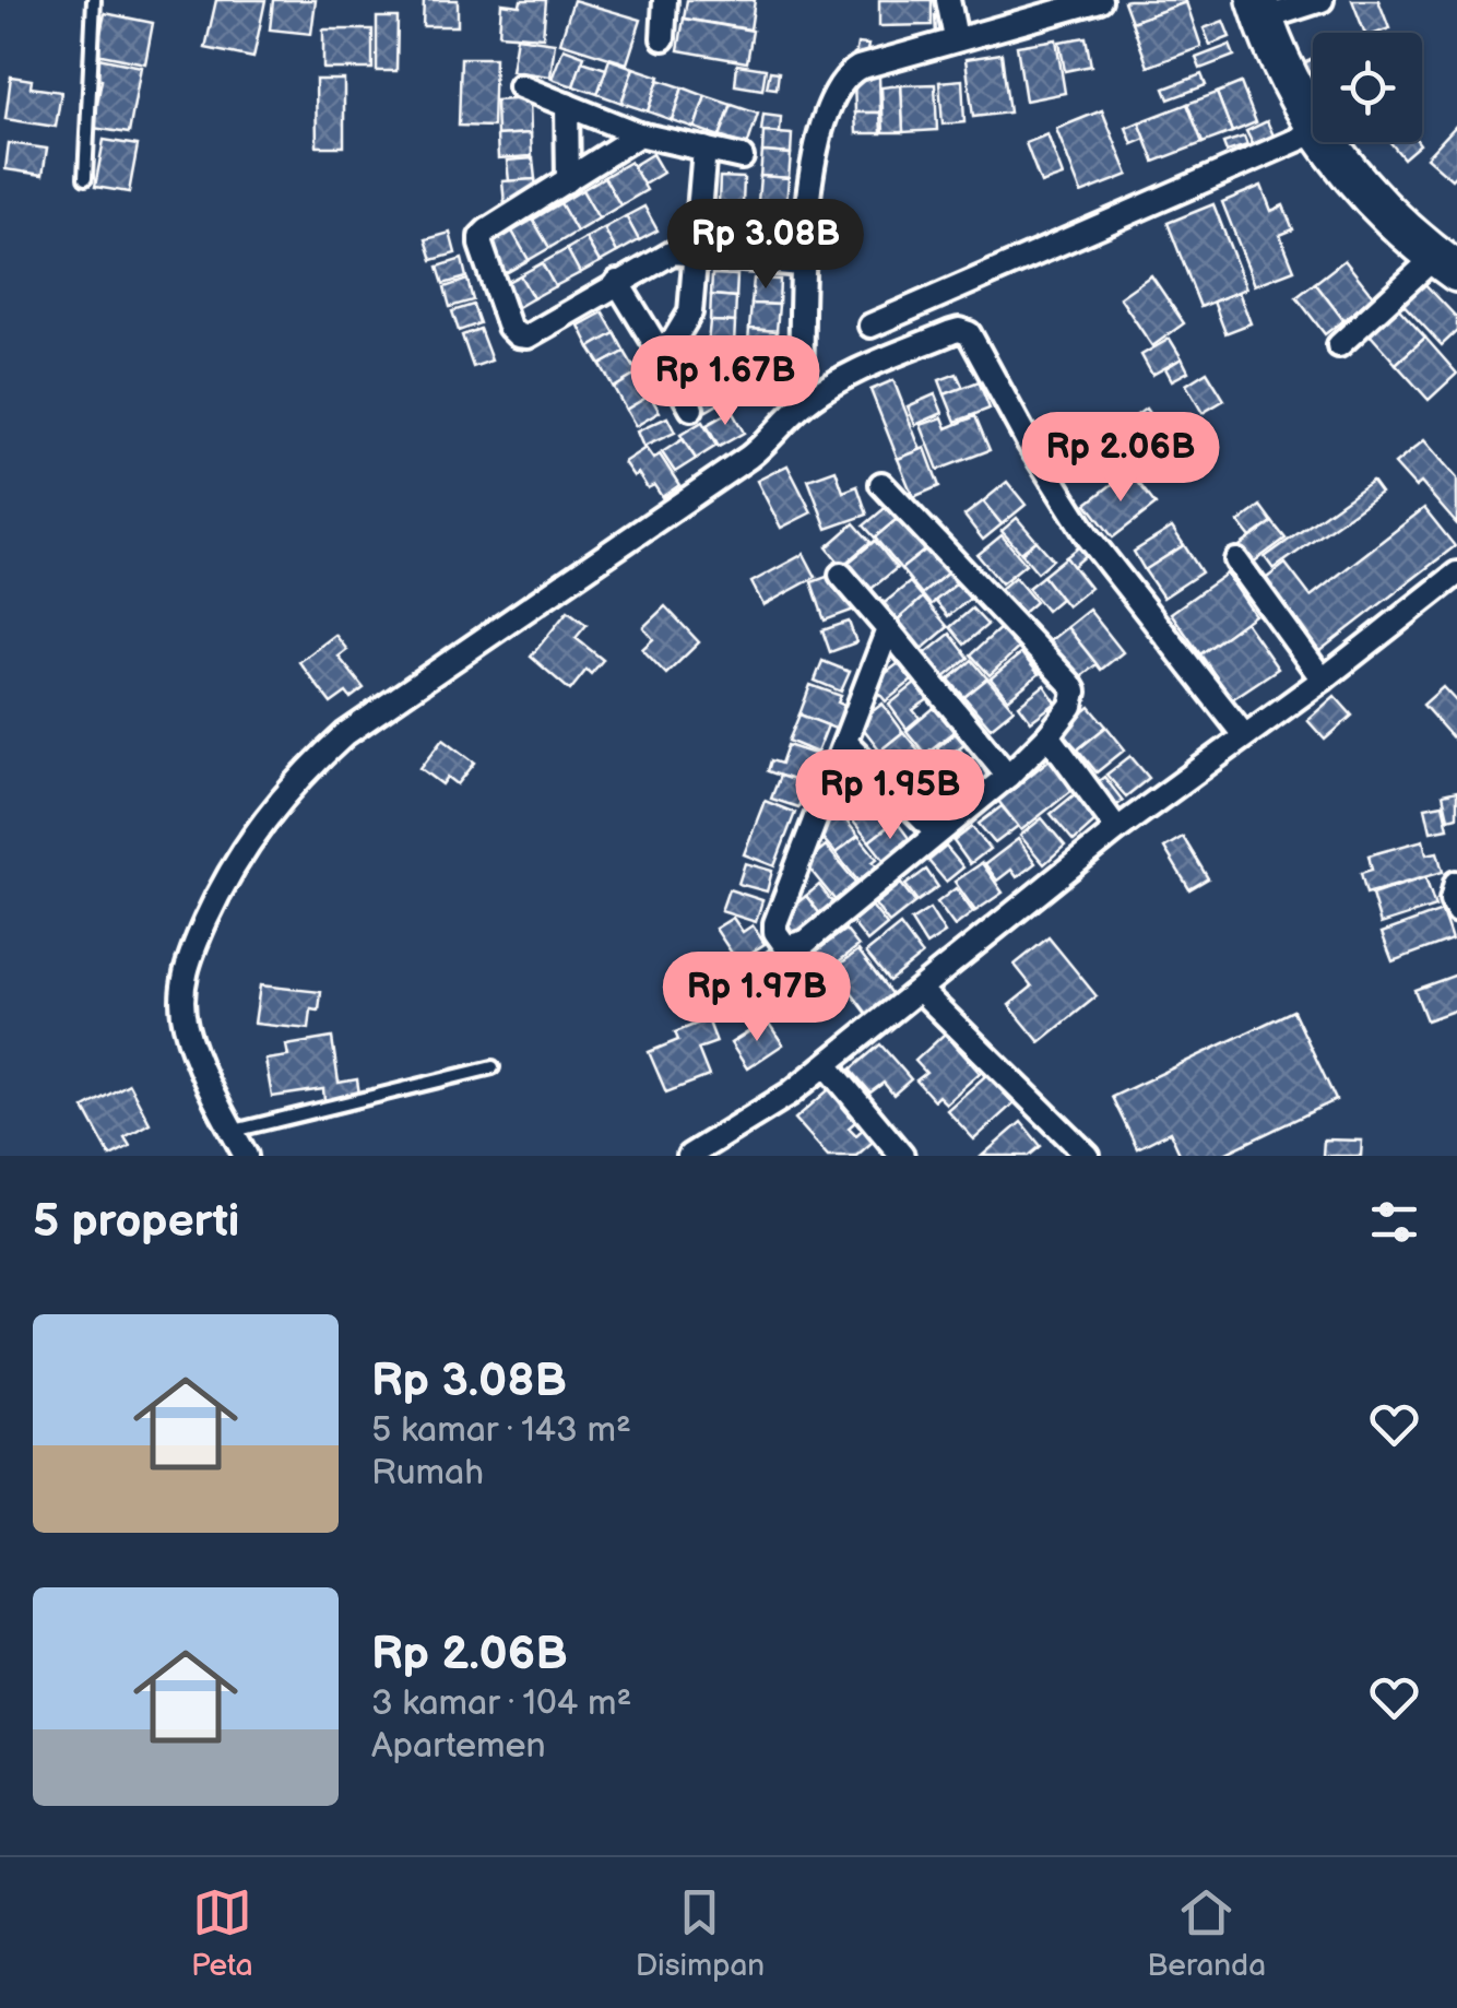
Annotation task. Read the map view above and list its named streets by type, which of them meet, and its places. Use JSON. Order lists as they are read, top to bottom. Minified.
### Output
{"page":{"price":["Rp 3.08B","Rp 1.67B","Rp 2.06B","Rp 1.95B","Rp 1.97B"],"heading":"5 properti","list":[{"name":"Rp 3.08B","note":"5 kamar · 143 m² · Rumah"},{"name":"Rp 2.06B","note":"3 kamar · 104 m² · Apartemen"}],"tabs":["Peta","Disimpan","Beranda"]}}
